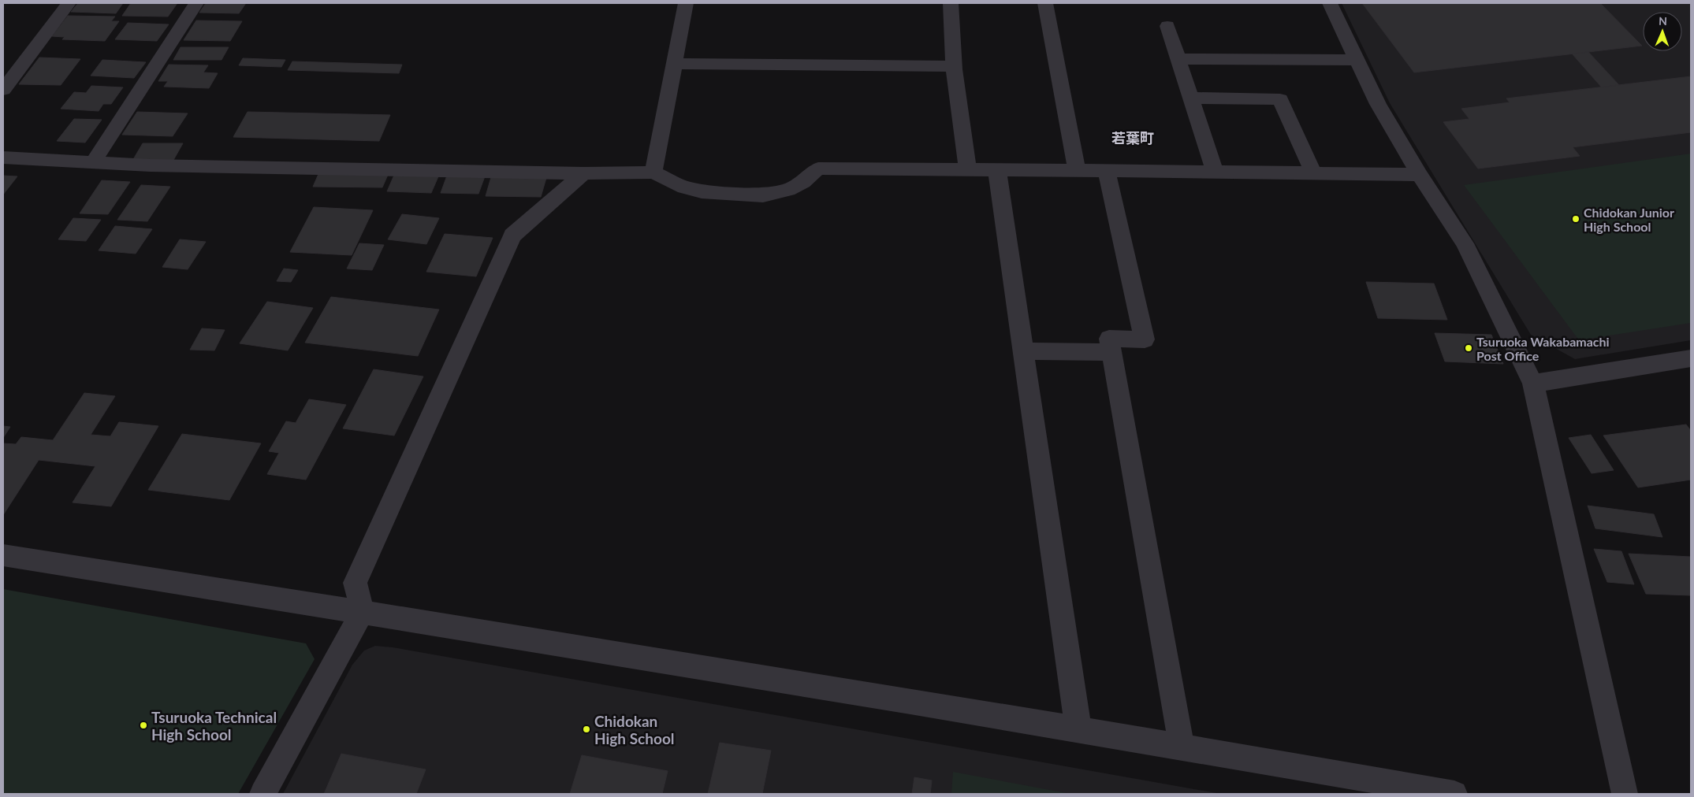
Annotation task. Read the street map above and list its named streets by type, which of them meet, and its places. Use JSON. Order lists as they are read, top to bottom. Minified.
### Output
{"districts":["若葉町"],"places":["Chidokan Junior High School","Tsuruoka Wakabamachi Post Office","Tsuruoka Technical High School","Chidokan High School"],"north":"top"}
